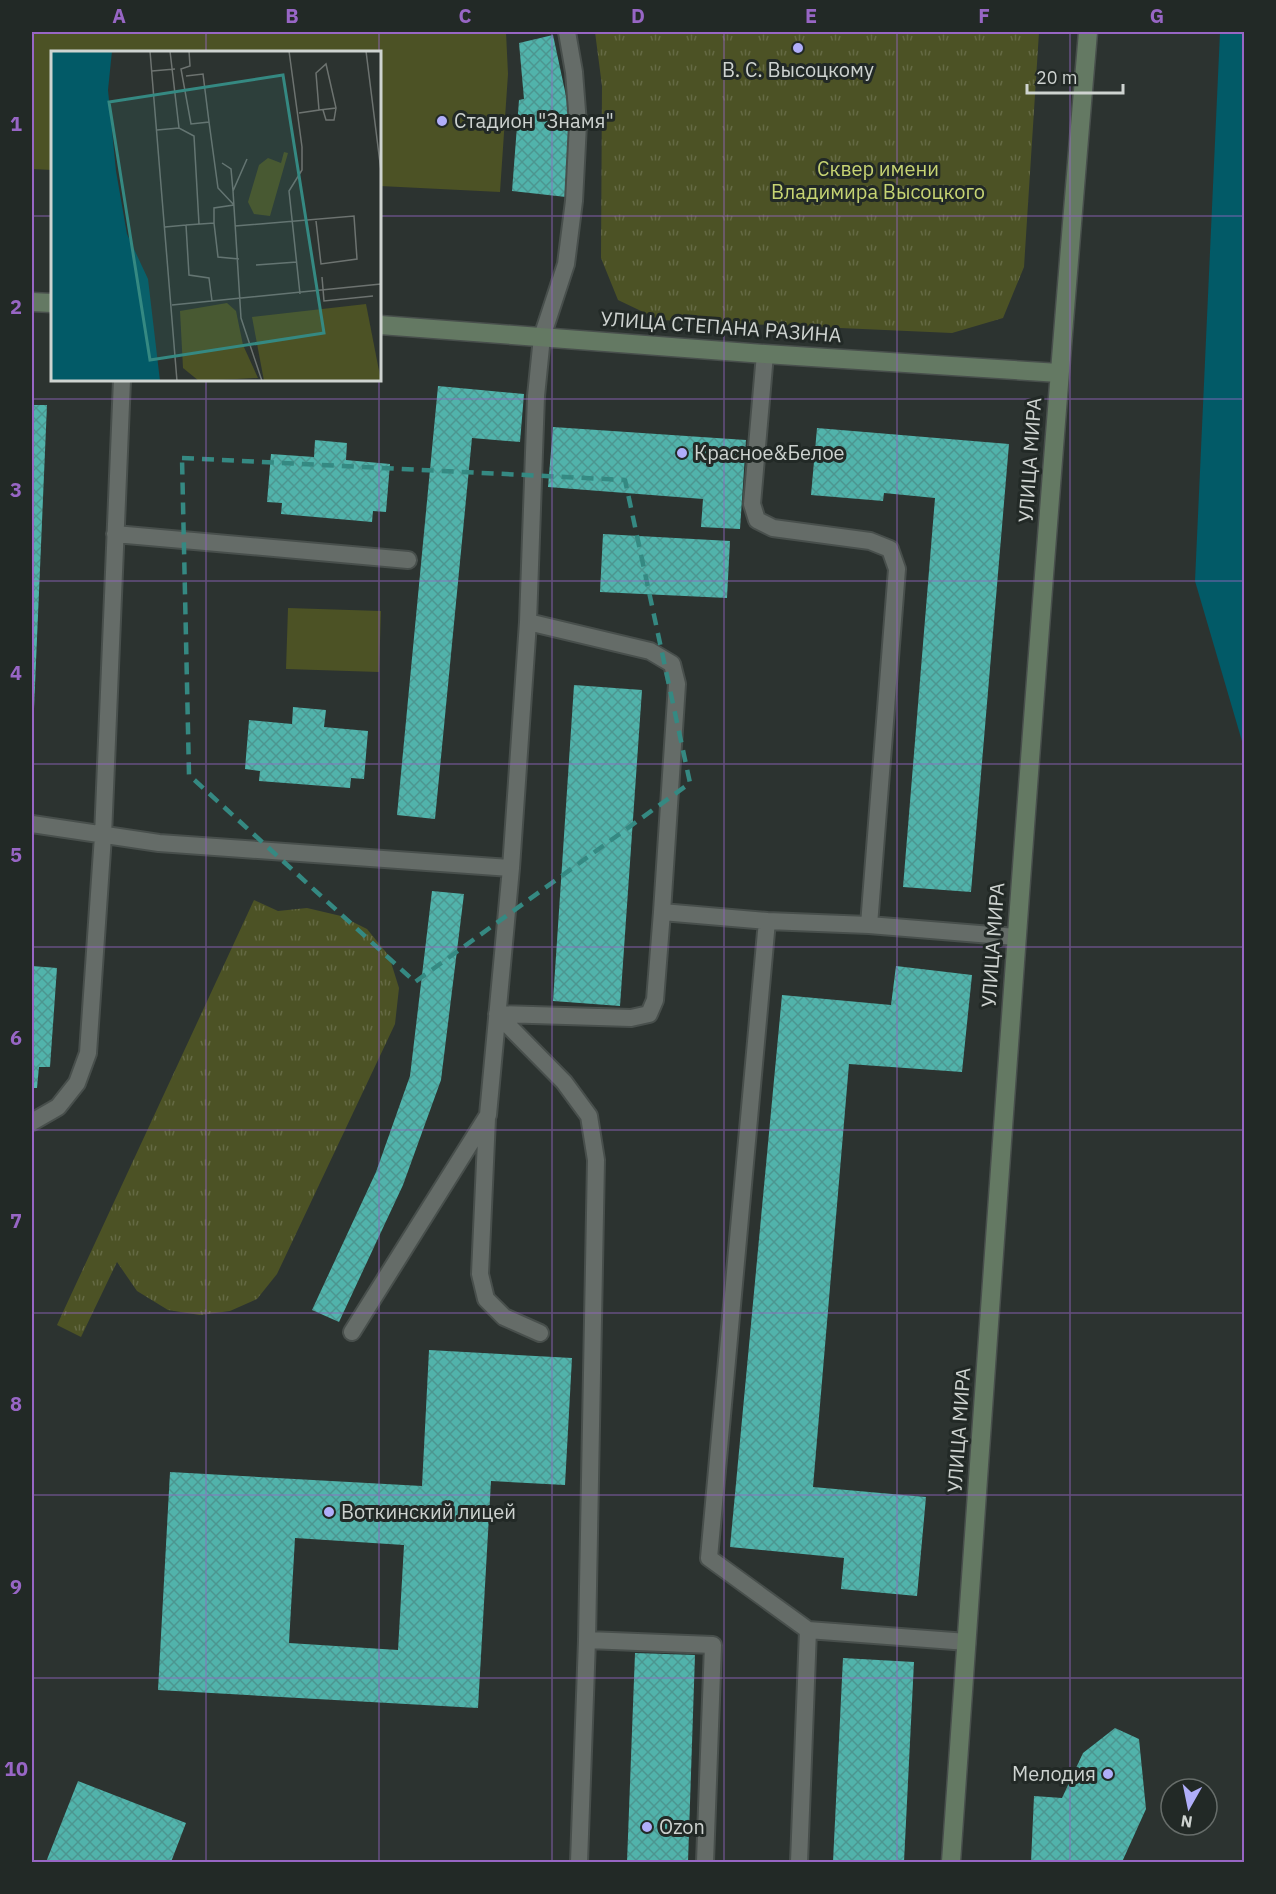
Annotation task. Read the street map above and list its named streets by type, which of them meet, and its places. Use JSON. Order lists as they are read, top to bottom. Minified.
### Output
{"streets":{"main road":["УЛИЦА СТЕПАНА РАЗИНА","УЛИЦА МИРА"]},"crossings":[["УЛИЦА СТЕПАНА РАЗИНА","УЛИЦА МИРА"]],"parks":["Сквер имени Владимира Высоцкого"],"places":["В. С. Высоцкому","Стадион \"Знамя\"","Красное&Белое","Воткинский лицей","Мелодия","Ozon"],"scale_bar":"20 m","north":"bottom","grid":{"columns":["A","B","C","D","E","F","G"],"rows":["1","2","3","4","5","6","7","8","9","10"]}}
